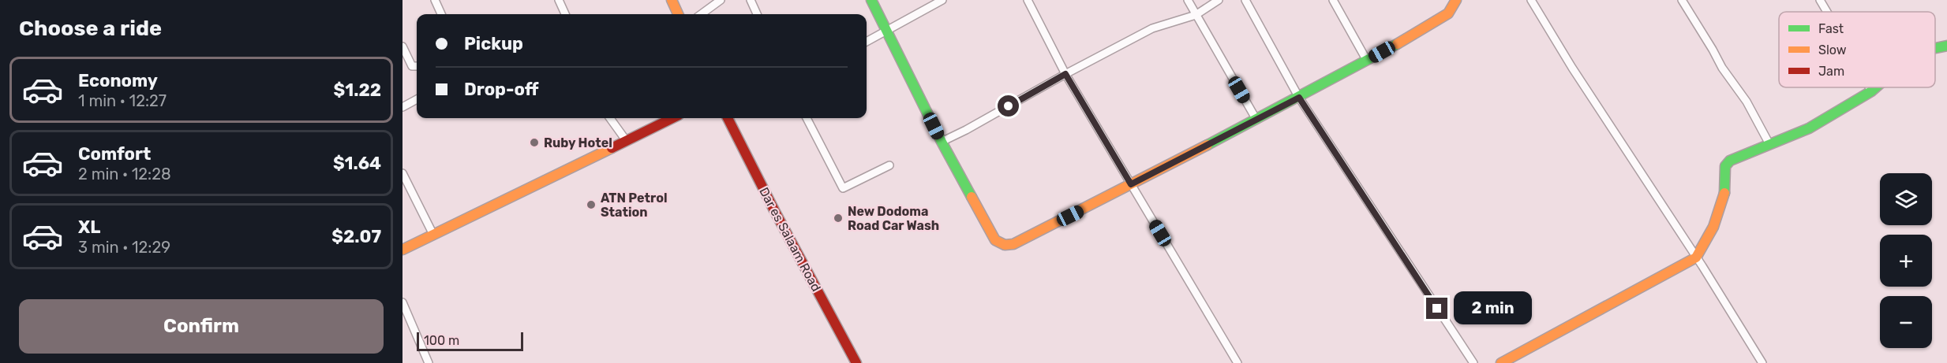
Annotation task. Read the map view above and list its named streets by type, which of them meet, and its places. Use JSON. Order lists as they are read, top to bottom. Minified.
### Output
{"streets":{"main road":["Dar es Salaam Road"]},"places":["Ruby Hotel","ATN Petrol Station","New Dodoma Road Car Wash"],"legend":["Fast","Slow","Jam"],"scale_bar":"100 m","page":{"heading":"Choose a ride","banner":["Pickup","Drop-off"],"list":[{"name":"Economy","note":"1 min · 12:27","value":"$1.22"},{"name":"Comfort","note":"2 min · 12:28","value":"$1.64"},{"name":"XL","note":"3 min · 12:29","value":"$2.07"}],"map_buttons":["+","−"],"buttons":"Confirm","bubble":"2 min","scale":"100 m"}}
